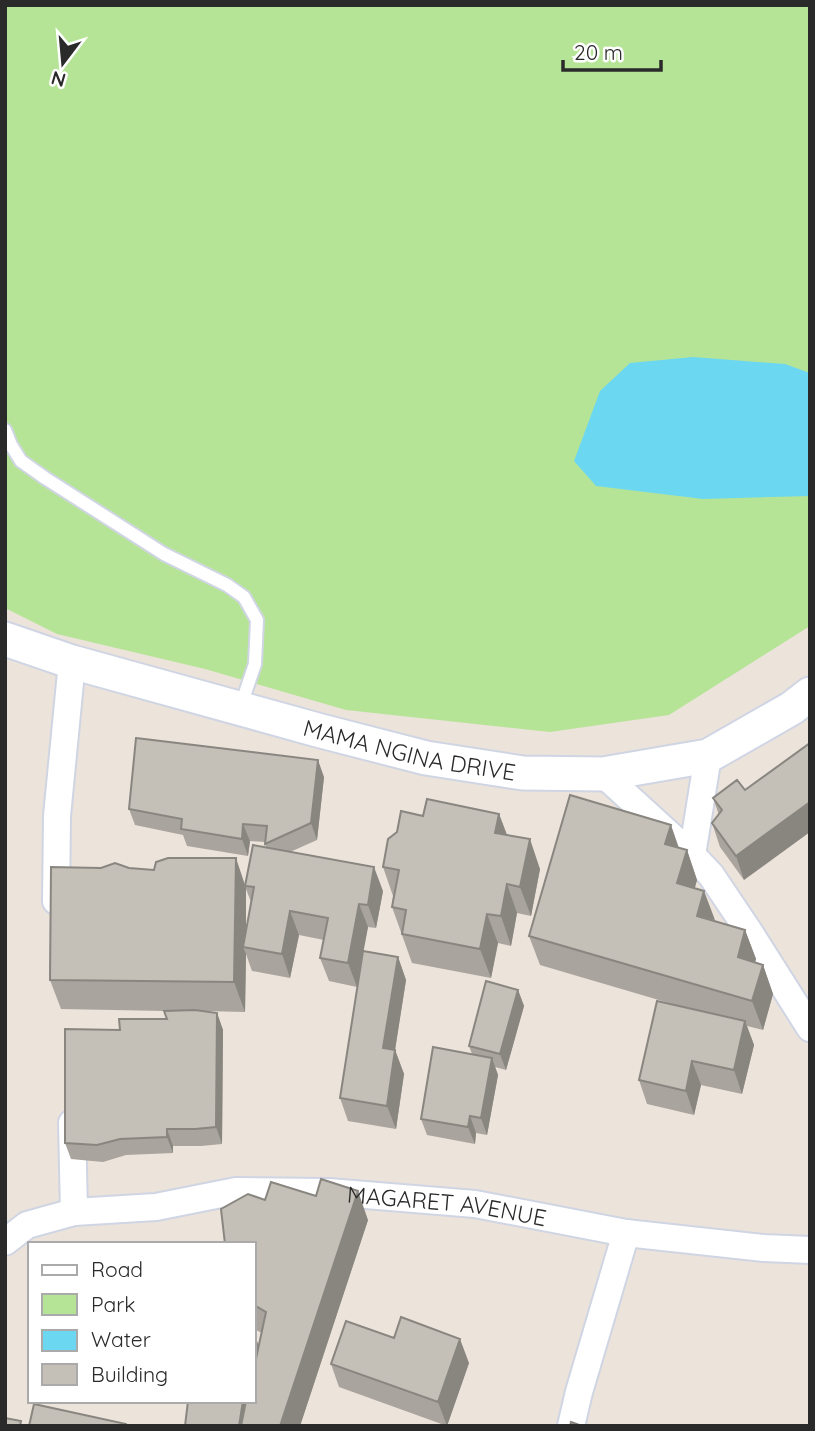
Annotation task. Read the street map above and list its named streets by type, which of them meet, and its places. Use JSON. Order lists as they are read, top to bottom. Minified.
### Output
{"streets":{"street":["MAMA NGINA DRIVE","MAGARET AVENUE"]},"legend":["Road","Park","Water","Building"],"scale_bar":"20 m","north":"bottom"}
